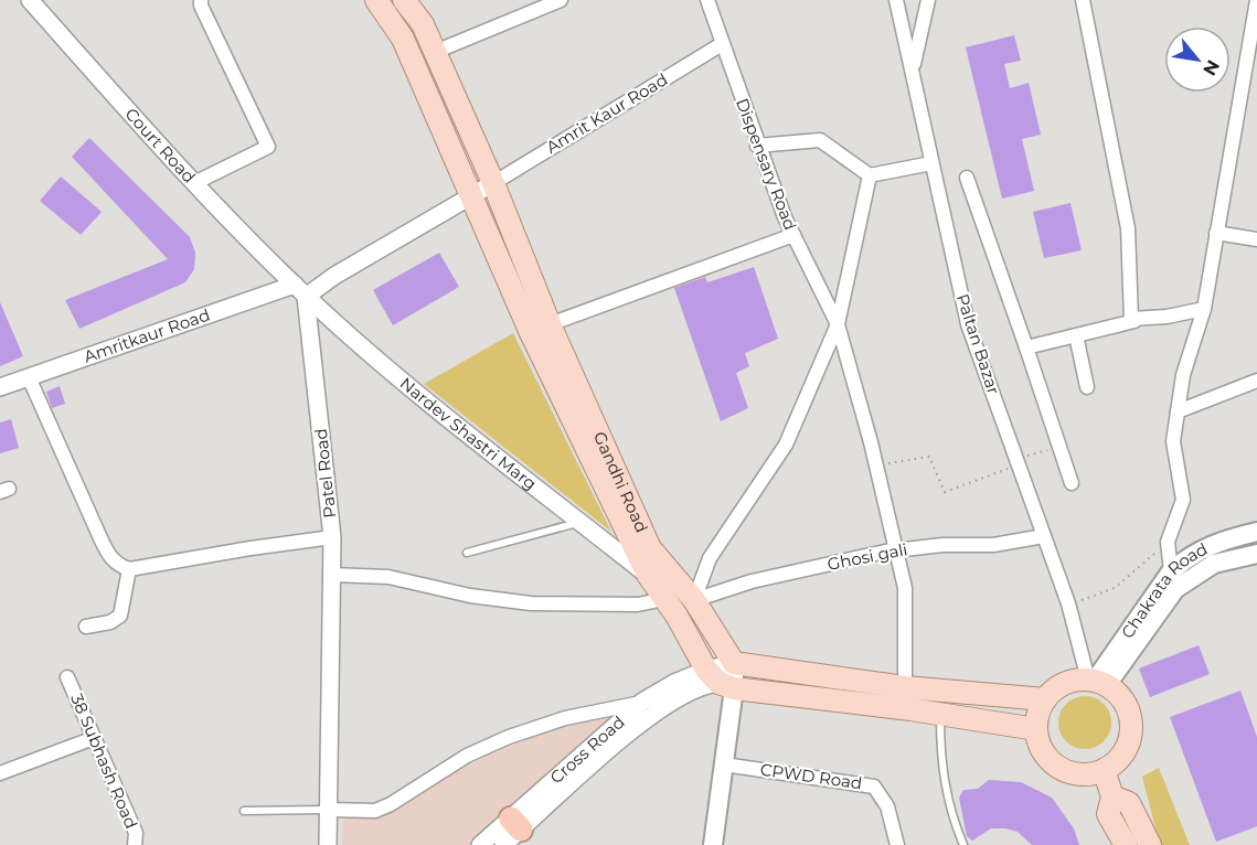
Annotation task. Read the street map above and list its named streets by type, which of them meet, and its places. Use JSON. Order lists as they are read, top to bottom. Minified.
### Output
{"streets":{"main road":["Gandhi Road","Chakrata Road"],"street":["Amrit Kaur Road","Court Road","Dispensary Road","Amritkaur Road","Paltan Bazar","Nardev Shastri Marg","Patel Road","Ghosi gali","Cross Road","38 Subhash Road","CPWD Road"]},"crossings":[["Amrit Kaur Road","Dispensary Road"],["Amrit Kaur Road","Gandhi Road"],["Court Road","Amritkaur Road"],["Court Road","Nardev Shastri Marg"],["Court Road","Patel Road"],["Dispensary Road","Ghosi gali"],["Amritkaur Road","Nardev Shastri Marg"],["Amritkaur Road","Patel Road"],["Paltan Bazar","Ghosi gali"],["Paltan Bazar","Chakrata Road"],["Nardev Shastri Marg","Patel Road"],["Nardev Shastri Marg","Gandhi Road"],["Gandhi Road","Ghosi gali"],["Gandhi Road","Cross Road"]],"north":"bottom right"}
